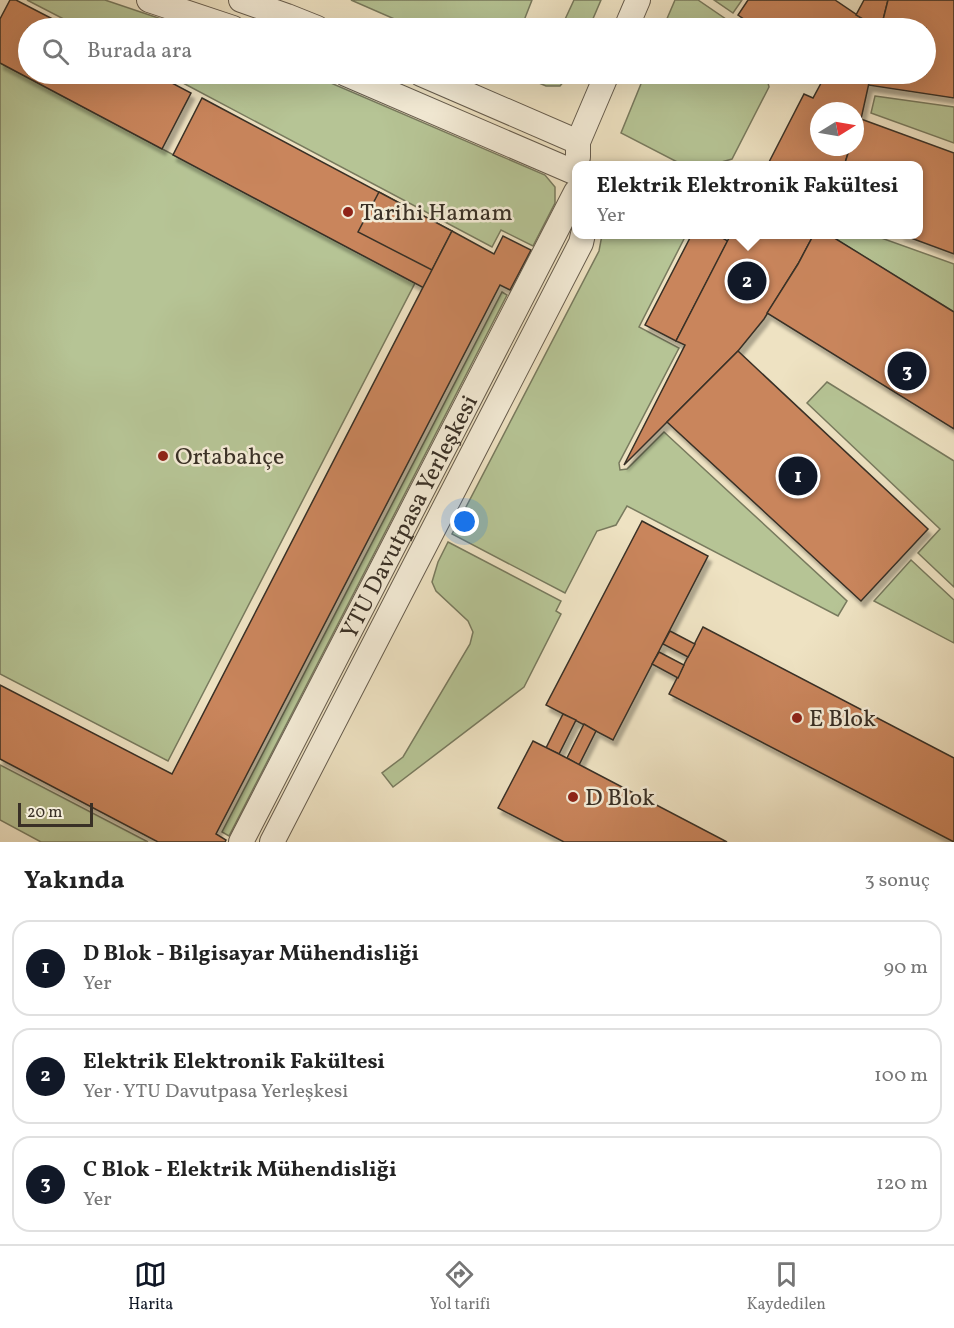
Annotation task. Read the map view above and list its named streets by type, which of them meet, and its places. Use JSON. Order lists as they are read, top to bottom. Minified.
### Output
{"streets":{"street":["YTU Davutpasa Yerleşkesi"]},"places":["Tarihi Hamam","Ortabahçe","E Blok","D Blok"],"scale_bar":"20 m","north":"right","page":{"search":"Burada ara","popup":["Elektrik Elektronik Fakültesi","Yer"],"pins":["2","3","1"],"scale":"20 m","heading":["Yakında","3 sonuç"],"list":[{"mark":"1","name":"D Blok - Bilgisayar Mühendisliği","note":"Yer","value":"90 m"},{"mark":"2","name":"Elektrik Elektronik Fakültesi","note":"Yer · YTU Davutpasa Yerleşkesi","value":"100 m"},{"mark":"3","name":"C Blok - Elektrik Mühendisliği","note":"Yer","value":"120 m"}],"nav":["Harita","Yol tarifi","Kaydedilen"]}}
